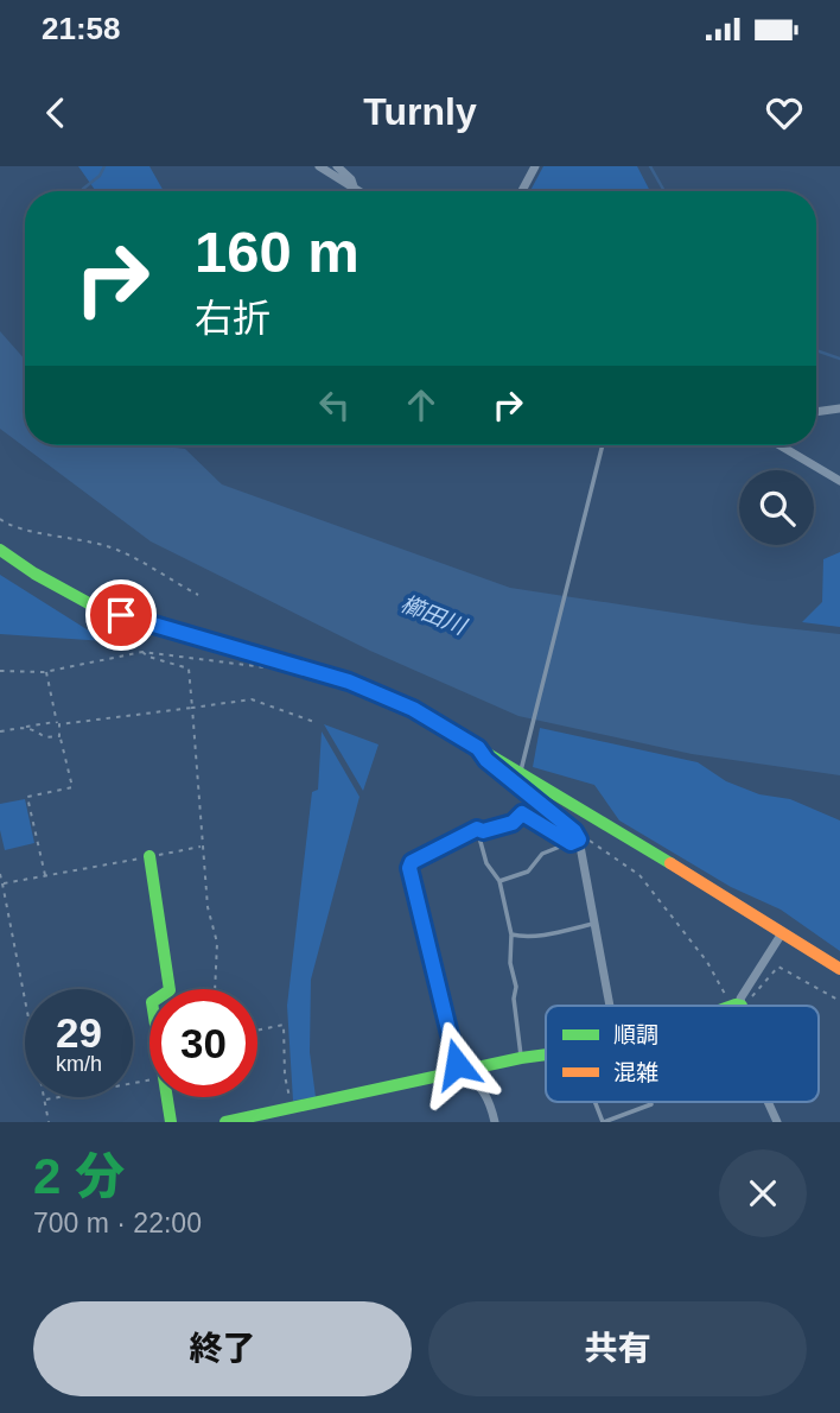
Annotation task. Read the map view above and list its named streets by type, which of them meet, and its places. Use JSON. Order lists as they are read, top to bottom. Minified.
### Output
{"water":["櫛田川"],"legend":["順調","混雑"],"page":{"status":"21:58","header":"Turnly","turn":["160 m","右折"],"speed":"29 km/h","limit":"30","heading":["2 分","700 m · 22:00"],"buttons":["終了","共有"]}}
